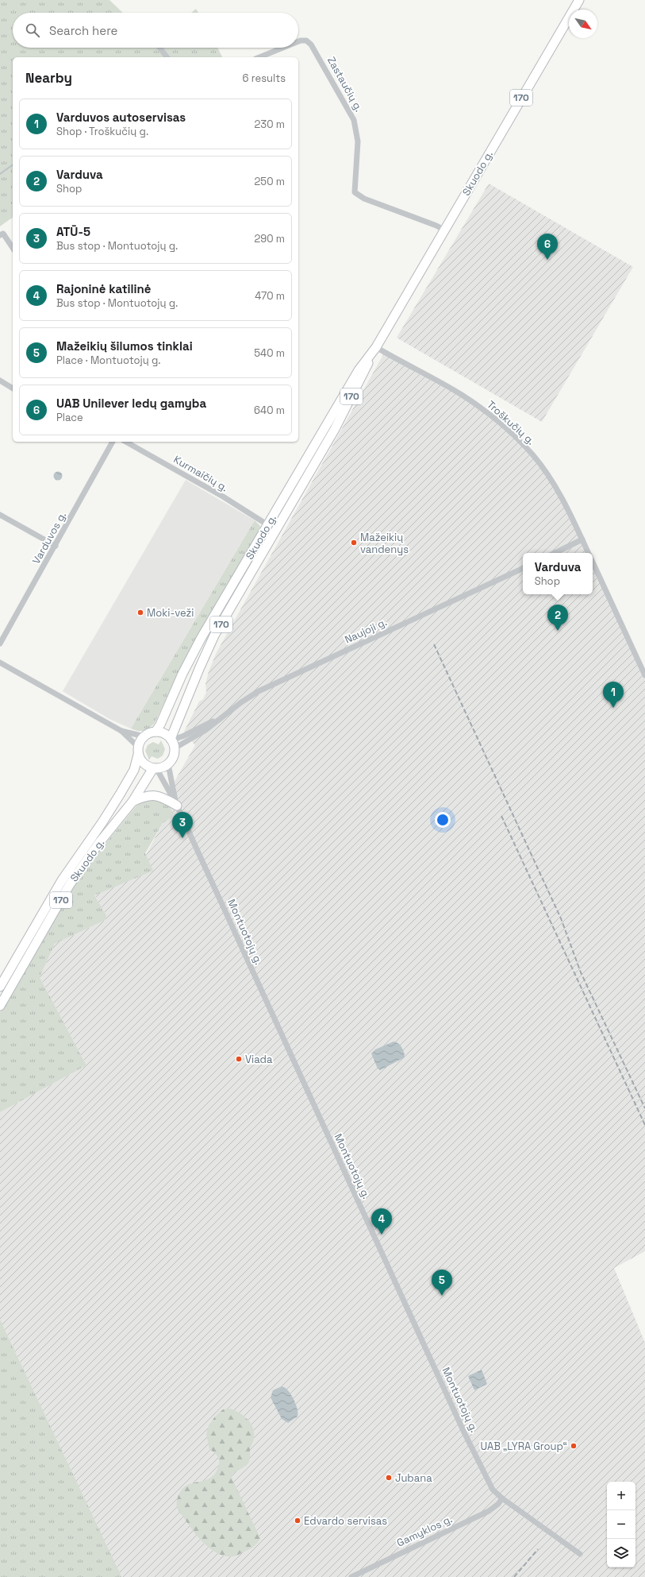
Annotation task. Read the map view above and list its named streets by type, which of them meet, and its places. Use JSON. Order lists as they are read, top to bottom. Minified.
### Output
{"streets":{"main road":["170","Skuodo g."],"street":["Zastaučių g.","Troškučių g.","Kurmaičių g.","Varduvos g.","Naujoji g.","Montuotojų g.","Gamyklos g."]},"crossings":[["Zastaučių g.","Skuodo g."],["Skuodo g.","Troškučių g."],["Skuodo g.","Kurmaičių g."],["Skuodo g.","Naujoji g."],["Skuodo g.","Montuotojų g."],["Naujoji g.","Montuotojų g."],["Montuotojų g.","Gamyklos g."]],"places":["Mažeikių vandenys","Moki-veži","Viada","UAB „LYRA Group“","Jubana","Edvardo servisas"],"north":"bottom right","page":{"search":"Search here","heading":["Nearby","6 results"],"list":[{"mark":"1","name":"Varduvos autoservisas","note":"Shop · Troškučių g.","value":"230 m"},{"mark":"2","name":"Varduva","note":"Shop","value":"250 m"},{"mark":"3","name":"ATŪ-5","note":"Bus stop · Montuotojų g.","value":"290 m"},{"mark":"4","name":"Rajoninė katilinė","note":"Bus stop · Montuotojų g.","value":"470 m"},{"mark":"5","name":"Mažeikių šilumos tinklai","note":"Place · Montuotojų g.","value":"540 m"},{"mark":"6","name":"UAB Unilever ledų gamyba","note":"Place","value":"640 m"}],"pins":["6","2","1","3","4","5"],"popup":["Varduva","Shop"],"map_buttons":["+","−"]}}
